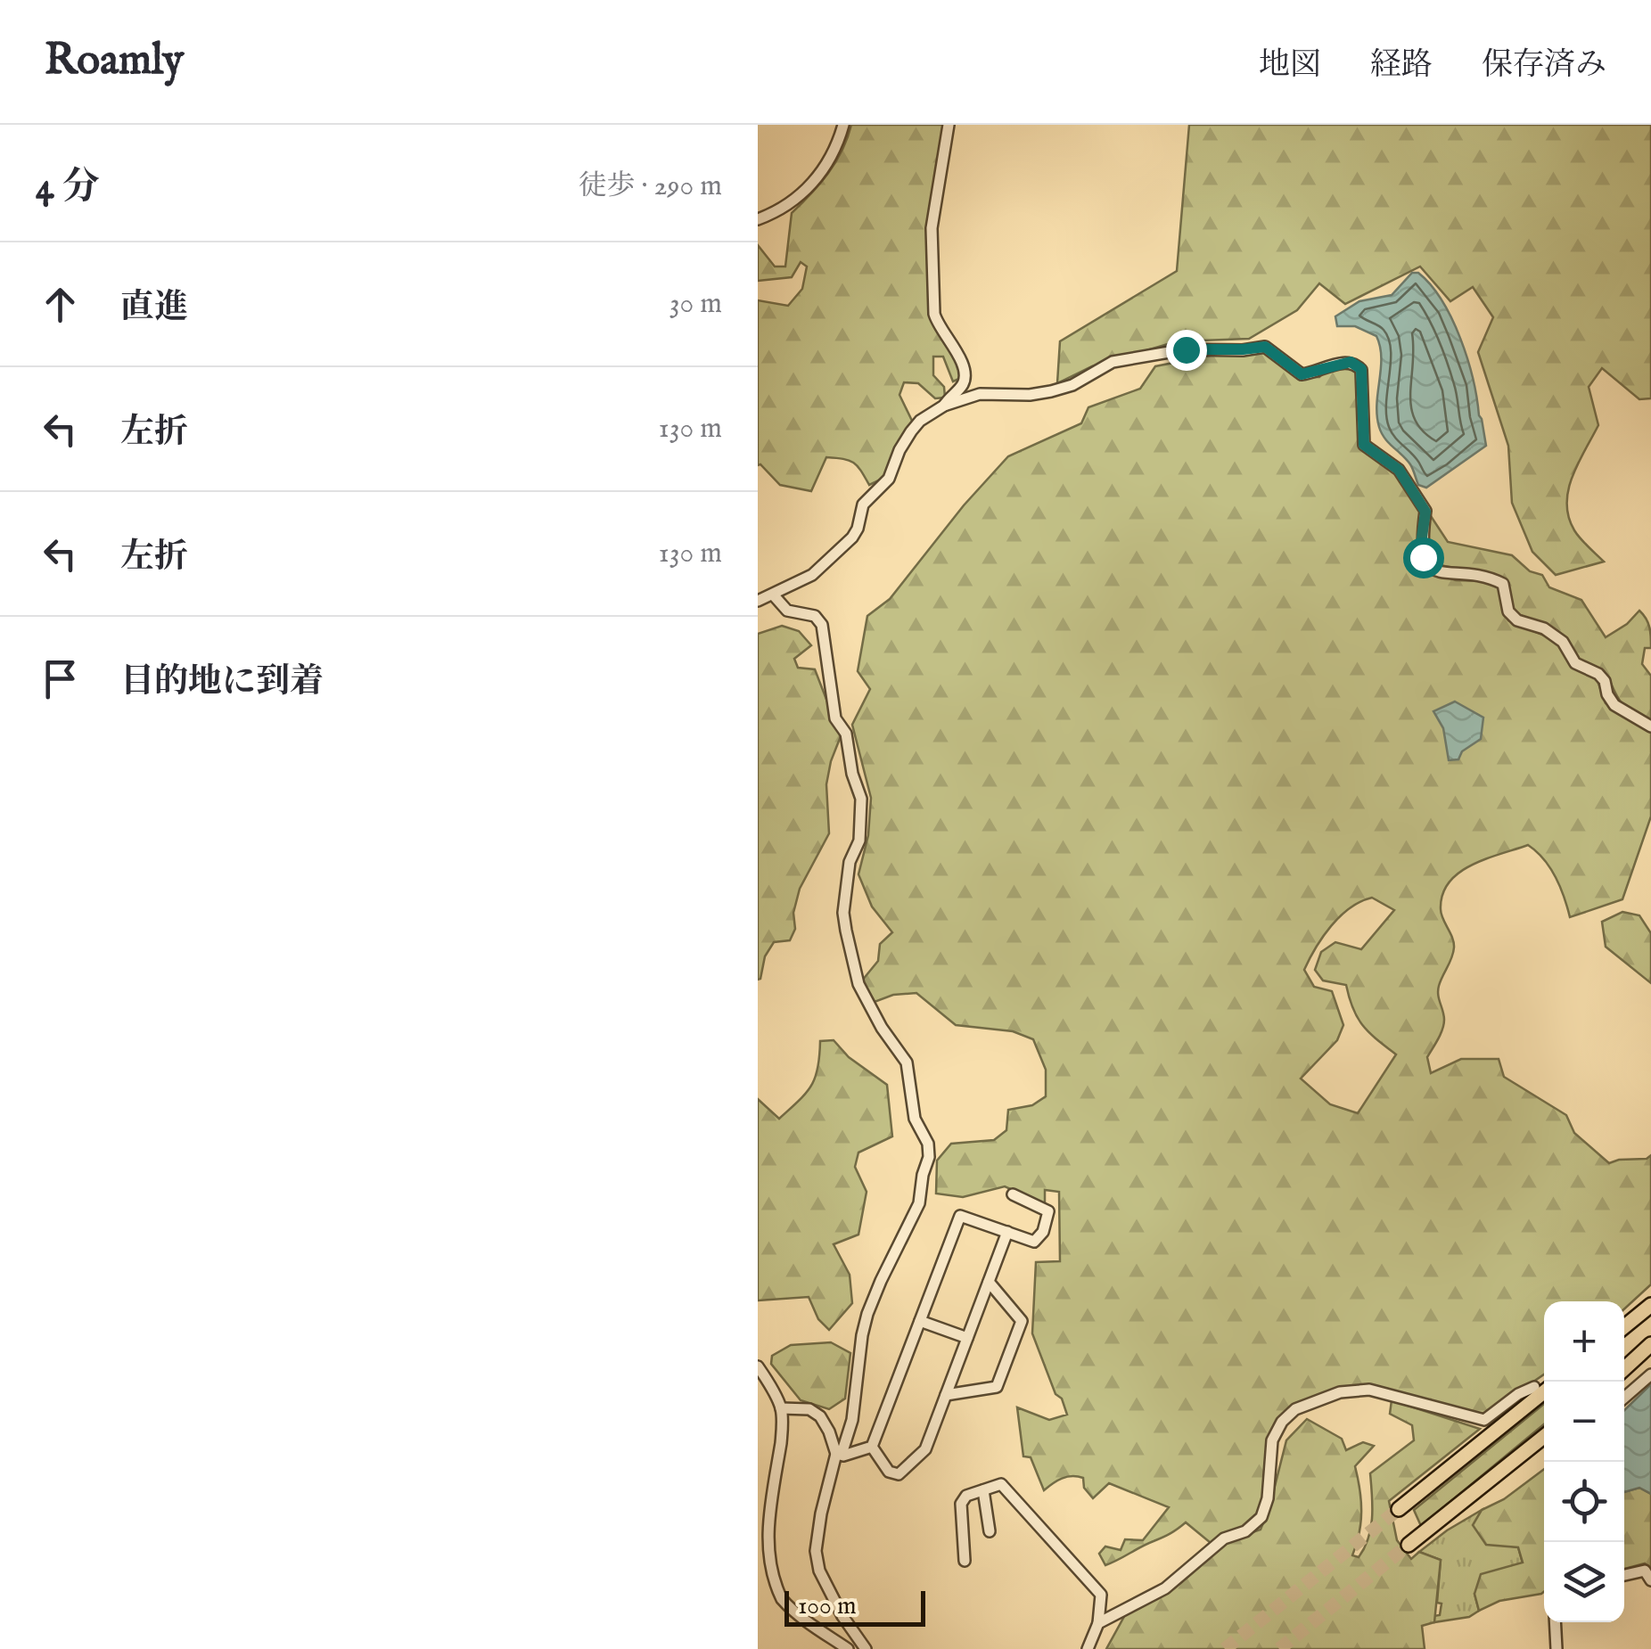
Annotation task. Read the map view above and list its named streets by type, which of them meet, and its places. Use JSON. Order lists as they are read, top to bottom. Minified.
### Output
{"scale_bar":"100 m","page":{"header":"Roamly","nav":["地図","経路","保存済み"],"heading":["4 分","徒歩 · 290 m"],"list":[["直進","30 m"],["左折","130 m"],["左折","130 m"],"目的地に到着"],"map_buttons":["+","−"],"scale":"100 m"}}
